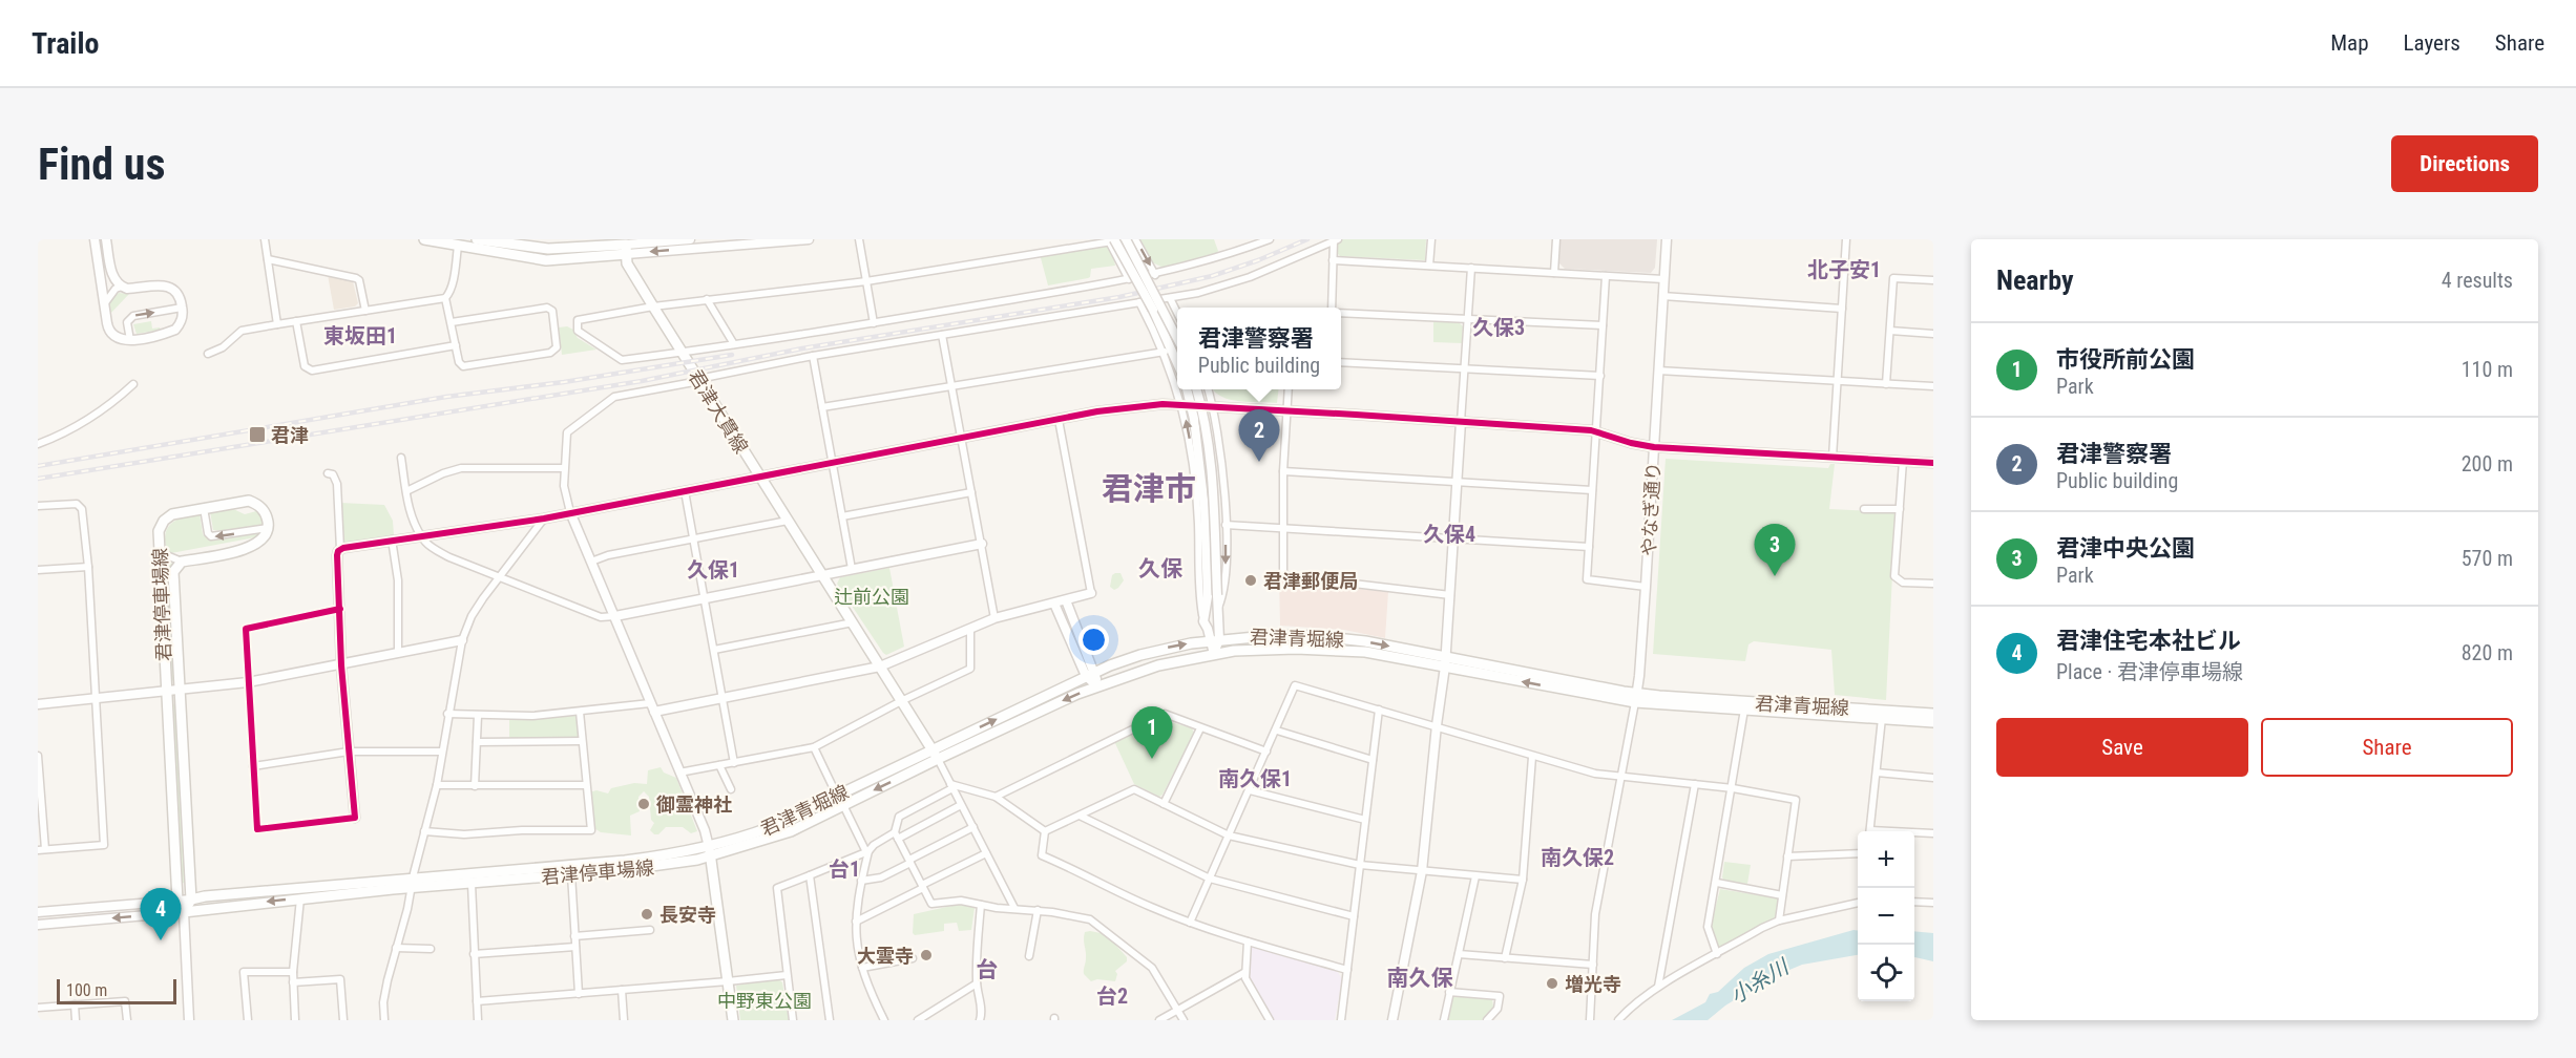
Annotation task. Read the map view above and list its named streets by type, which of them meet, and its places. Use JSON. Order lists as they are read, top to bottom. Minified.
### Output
{"streets":{"main road":["君津大貫線","君津停車場線","君津青堀線"],"street":["やなぎ通り"]},"crossings":[["君津大貫線","君津青堀線"],["やなぎ通り","君津青堀線"],["君津停車場線","君津青堀線"]],"districts":["北子安1","久保3","東坂田1","君津市","久保4","久保","久保1","南久保1","南久保2","台1","台","南久保","台2"],"water":["小糸川"],"parks":["辻前公園","中野東公園"],"places":{"transit":["君津"],"other":["君津郵便局","御霊神社","長安寺","大雲寺","増光寺"]},"scale_bar":"100 m","page":{"header":"Trailo","nav":["Map","Layers","Share"],"buttons":["Directions",["Save","Share"]],"title":"Find us","heading":["Nearby","4 results"],"popup":["君津警察署","Public building"],"list":[{"mark":"1","name":"市役所前公園","note":"Park","value":"110 m"},{"mark":"2","name":"君津警察署","note":"Public building","value":"200 m"},{"mark":"3","name":"君津中央公園","note":"Park","value":"570 m"},{"mark":"4","name":"君津住宅本社ビル","note":"Place · 君津停車場線","value":"820 m"}],"pins":["2","3","1","4"],"map_buttons":["+","−"],"scale":"100 m"}}
